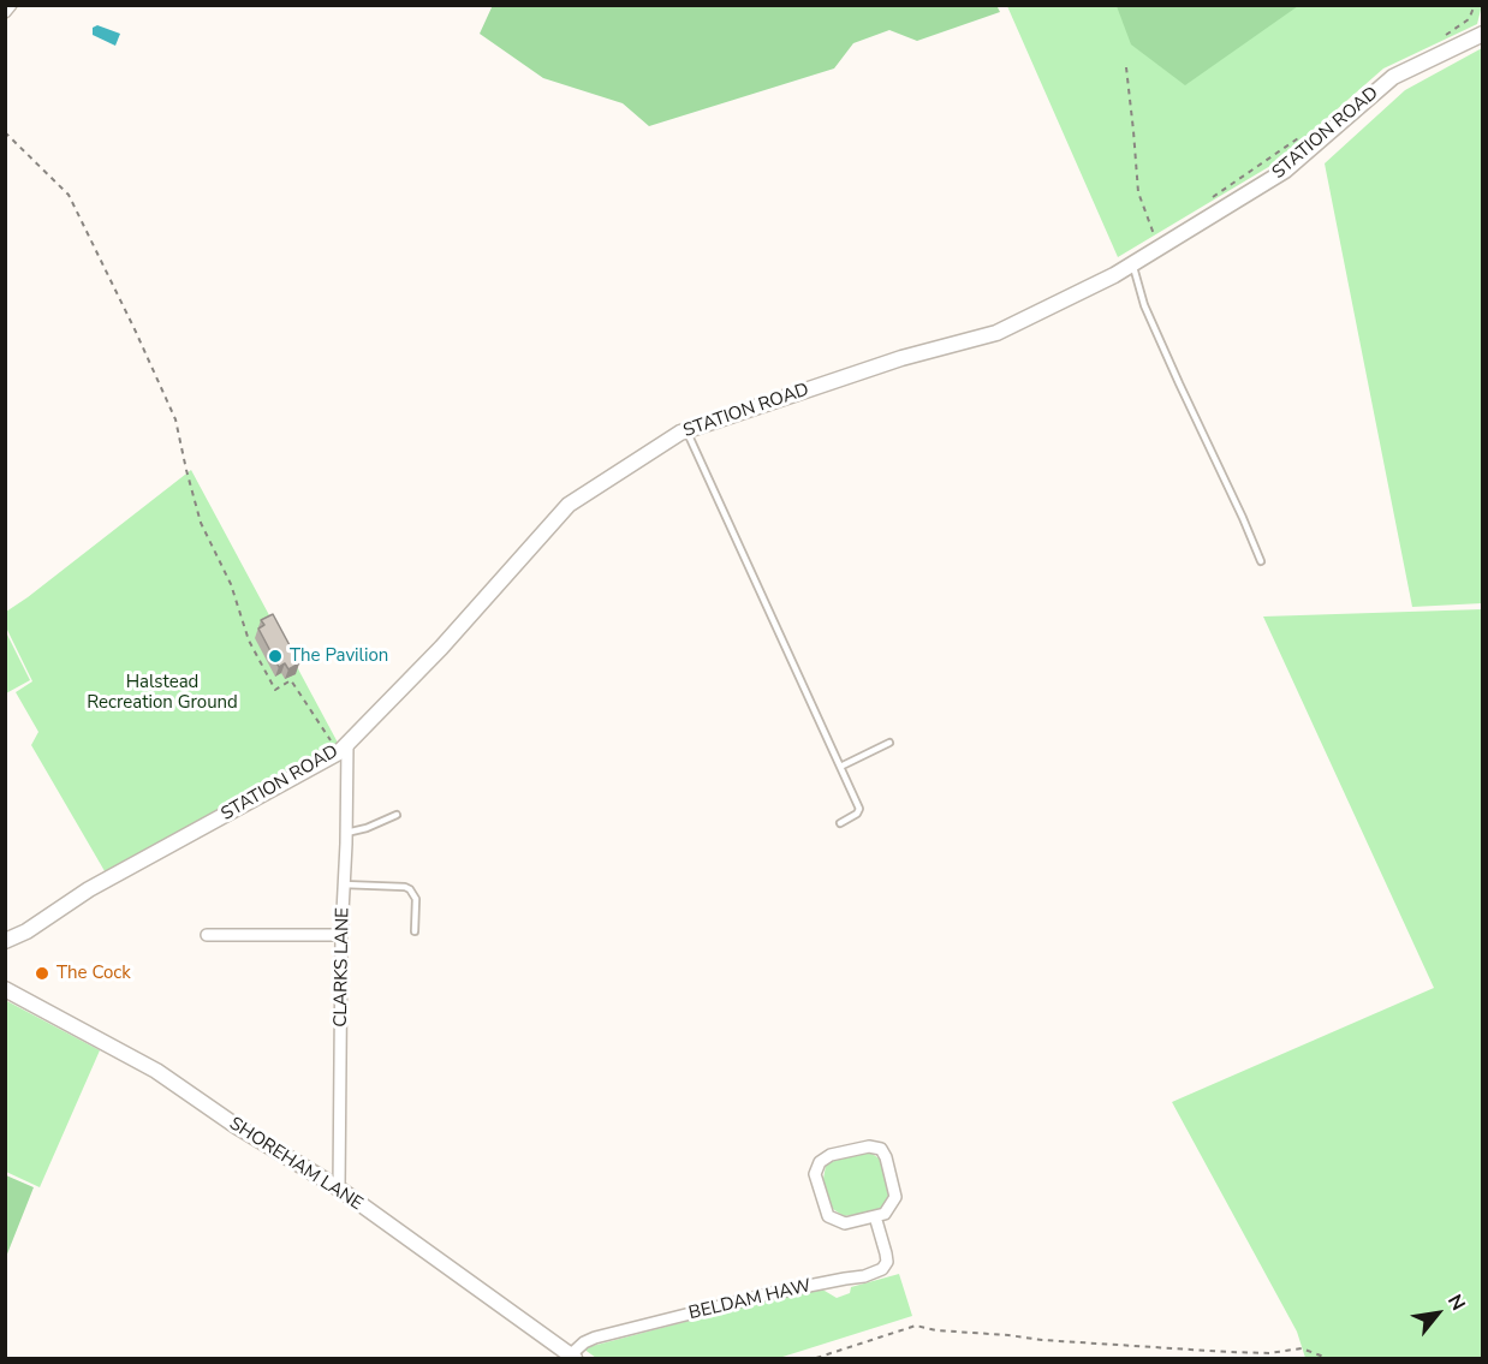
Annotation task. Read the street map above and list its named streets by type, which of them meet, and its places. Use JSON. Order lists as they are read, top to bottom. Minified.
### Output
{"streets":{"street":["STATION ROAD","CLARKS LANE","SHOREHAM LANE","BELDAM HAW"]},"crossings":[["STATION ROAD","CLARKS LANE"],["CLARKS LANE","SHOREHAM LANE"],["SHOREHAM LANE","BELDAM HAW"]],"parks":["Halstead Recreation Ground"],"places":["The Pavilion","The Cock"],"north":"top right"}
